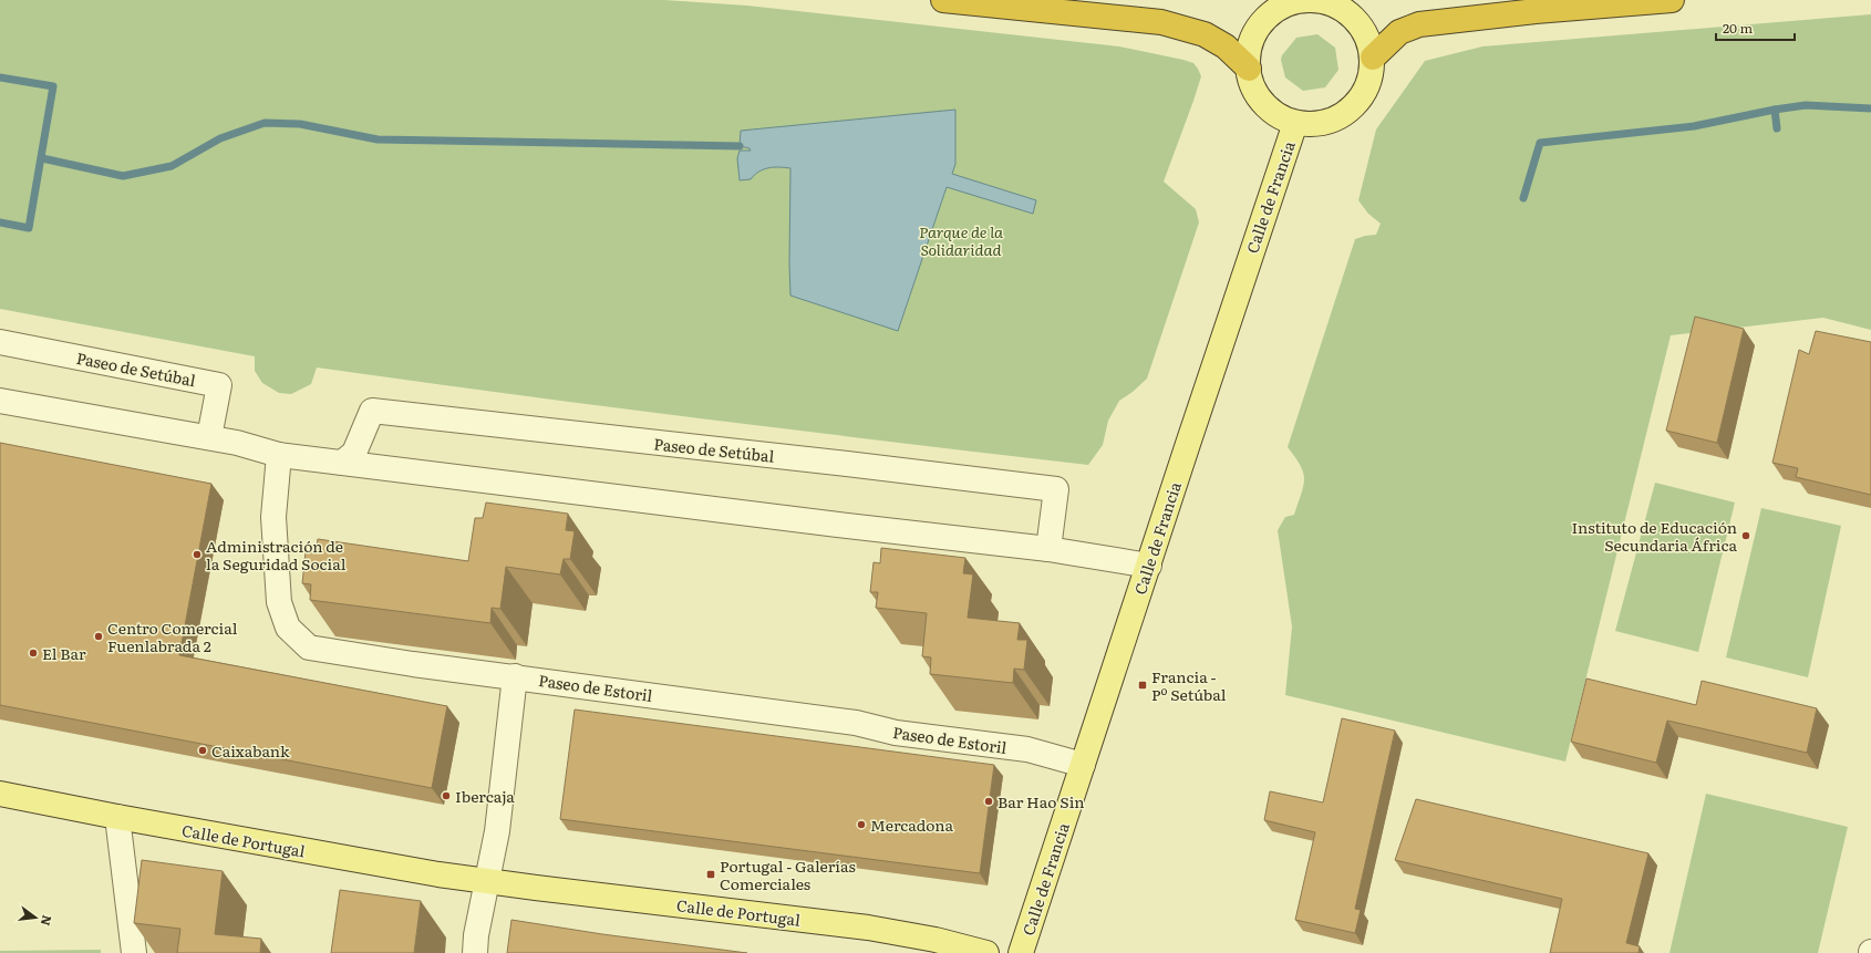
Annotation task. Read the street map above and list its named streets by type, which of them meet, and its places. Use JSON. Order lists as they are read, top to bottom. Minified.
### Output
{"streets":{"main road":["Calle de Francia","Calle de Portugal"],"street":["Paseo de Setúbal","Paseo de Estoril"]},"crossings":[["Calle de Francia","Paseo de Estoril"]],"parks":["Parque de la Solidaridad"],"places":{"other":["Instituto de Educación Secundaria África","Administración de la Seguridad Social","Centro Comercial Fuenlabrada 2","El Bar","Caixabank","Ibercaja","Bar Hao Sin","Mercadona"],"transit":["Francia - Pº Setúbal","Portugal - Galerías Comerciales"]},"scale_bar":"20 m","north":"right"}
